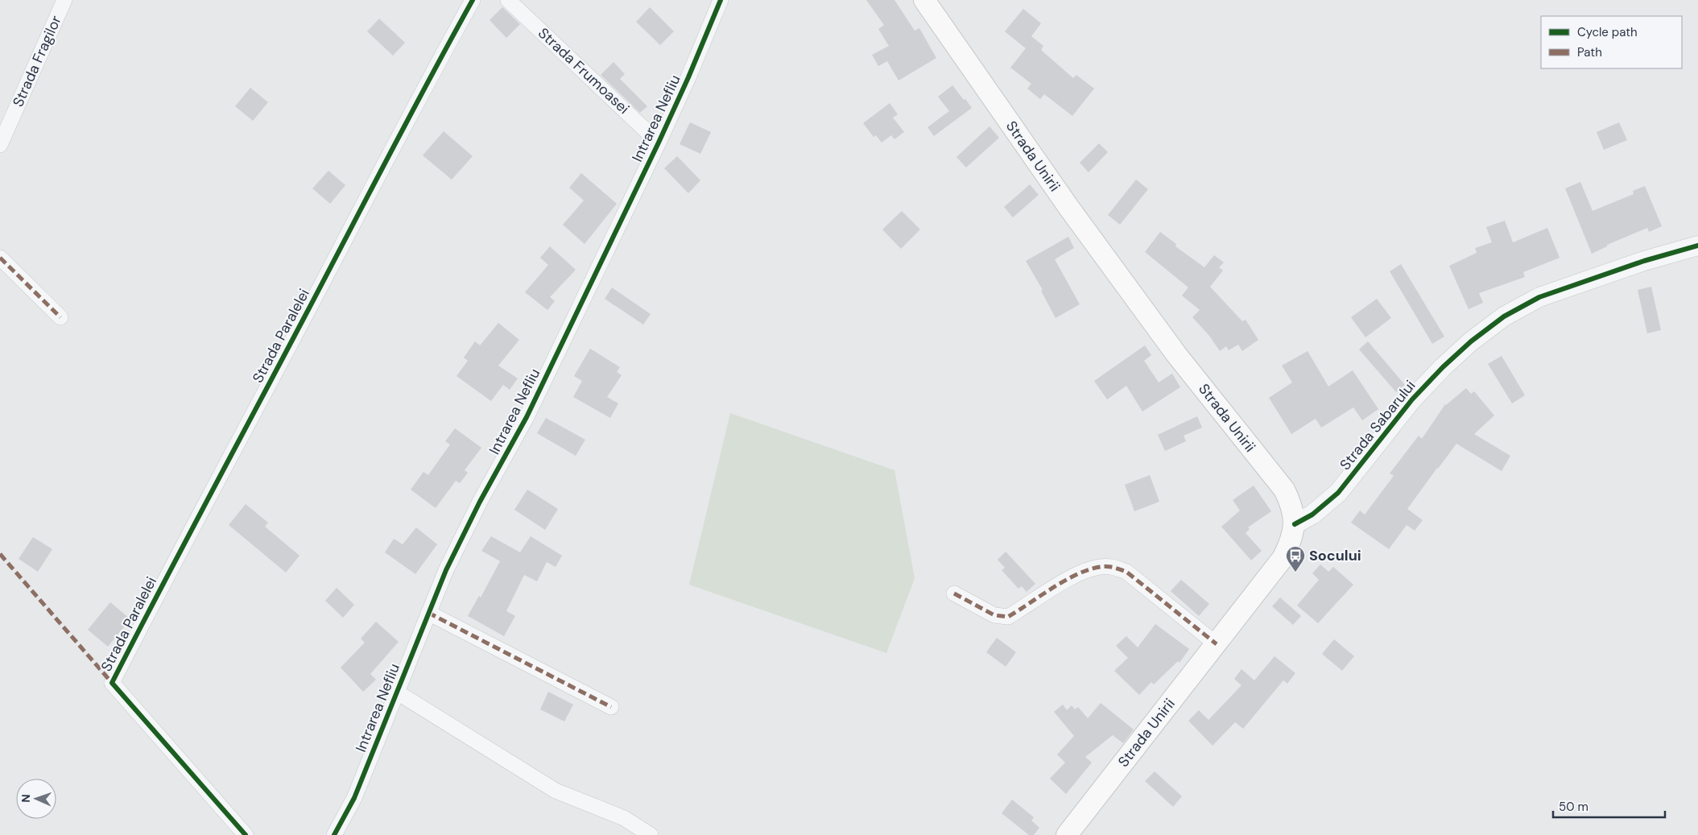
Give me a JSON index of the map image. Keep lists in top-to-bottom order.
{
  "streets": {
    "main road": ["Strada Unirii"],
    "street": [
      "Strada Fragilor",
      "Strada Frumoasei",
      "Intrarea Nefliu",
      "Strada Paralelei",
      "Strada Sabarului"
    ]
  },
  "crossings": [
    ["Strada Frumoasei", "Intrarea Nefliu"],
    ["Strada Unirii", "Strada Sabarului"]
  ],
  "places": {
    "bus stop": ["Socului"]
  },
  "legend": ["Cycle path", "Path"],
  "scale_bar": "50 m",
  "north": "left"
}
